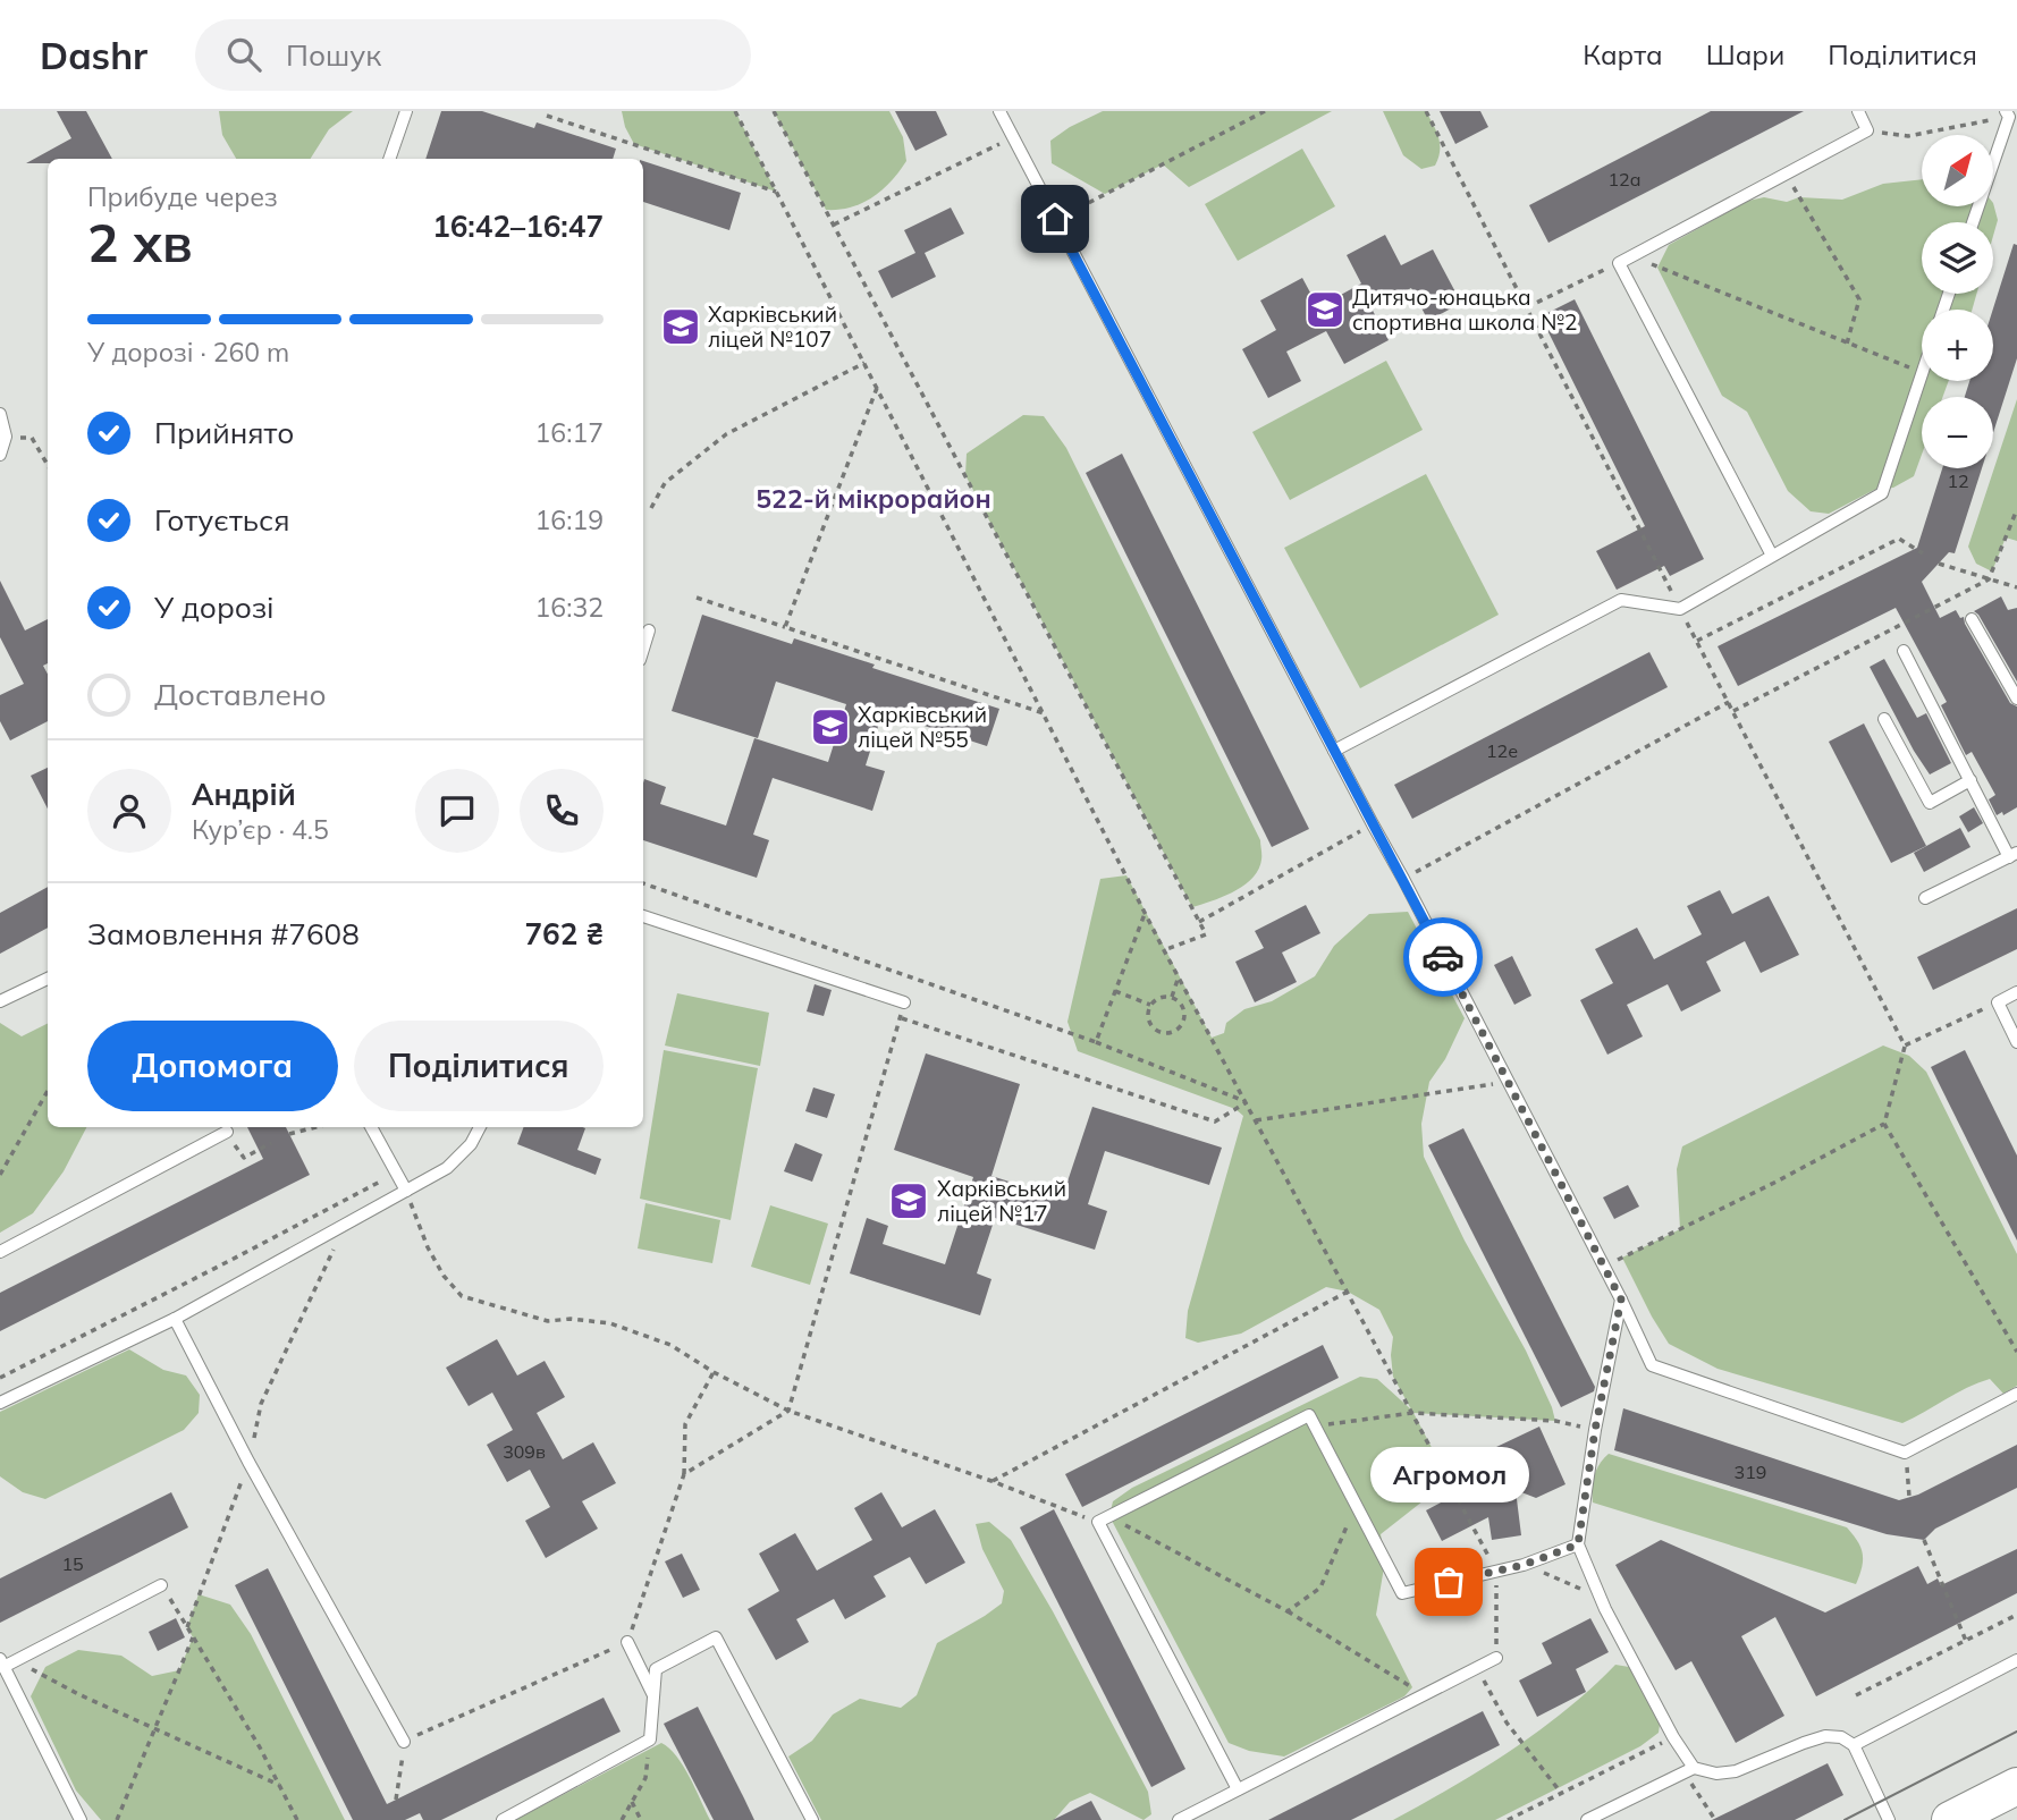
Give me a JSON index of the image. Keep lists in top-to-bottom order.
{
  "districts": ["522-й мікрорайон"],
  "places": {
    "school or university": [
      "Дитячо-юнацька спортивна школа №2",
      "Харківський ліцей №107",
      "Харківський ліцей №55",
      "Харківський ліцей №17"
    ],
    "other": ["Агромол"]
  },
  "house_numbers": [
    "12а",
    "12",
    "12е",
    "309в",
    "319",
    "15"
  ],
  "north": "top right",
  "page": {
    "header": "Dashr",
    "search": "Пошук",
    "nav": ["Карта", "Шари", "Поділитися"],
    "map_buttons": ["+", "−"],
    "heading": ["2 хв", "Прибуде через", "16:42–16:47"],
    "panel": [
      "Андрій",
      "Кур’єр · 4.5",
      "Замовлення #7608",
      "762 ₴"
    ],
    "bar": "У дорозі · 260 m",
    "list": [
      ["Прийнято", "16:17"],
      ["Готується", "16:19"],
      ["У дорозі", "16:32"],
      "Доставлено"
    ],
    "buttons": ["Допомога", "Поділитися"],
    "bubble": "Агромол"
  }
}
